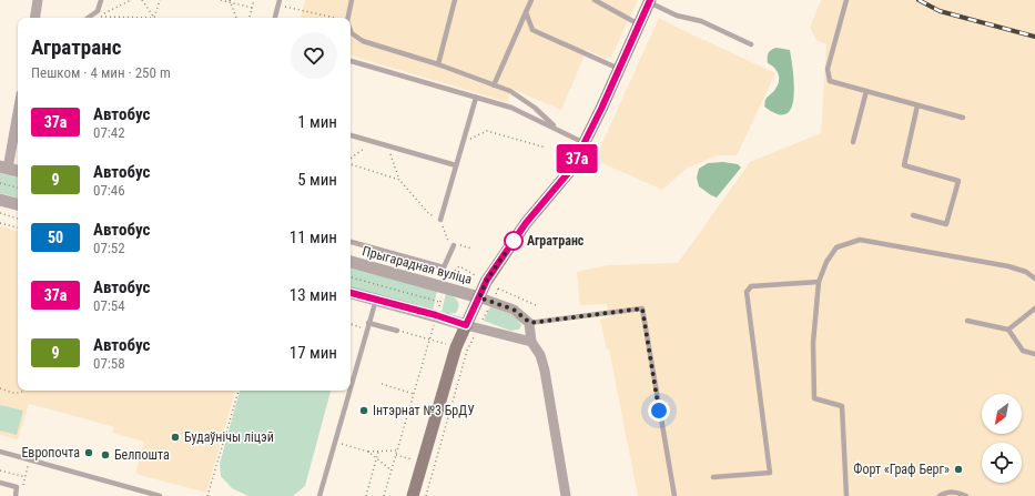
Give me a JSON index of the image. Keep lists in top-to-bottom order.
{
  "streets": {
    "street": ["Прыгарадная вуліца"]
  },
  "places": [
    "Агратранс",
    "Інтэрнат №3 БрДУ",
    "Будаўнічы ліцэй",
    "Европочта",
    "Белпошта",
    "Форт «Граф Берг»"
  ],
  "lines": ["bus line 37а"],
  "north": "bottom left",
  "page": {
    "on_map": "37а",
    "heading": ["Агратранс", "Пешком · 4 мин · 250 m"],
    "list": [
      {
        "mark": "37а",
        "name": "Автобус",
        "note": "07:42",
        "value": "1 мин"
      },
      {
        "mark": "9",
        "name": "Автобус",
        "note": "07:46",
        "value": "5 мин"
      },
      {
        "mark": "50",
        "name": "Автобус",
        "note": "07:52",
        "value": "11 мин"
      },
      {
        "mark": "37а",
        "name": "Автобус",
        "note": "07:54",
        "value": "13 мин"
      },
      {
        "mark": "9",
        "name": "Автобус",
        "note": "07:58",
        "value": "17 мин"
      }
    ]
  }
}
